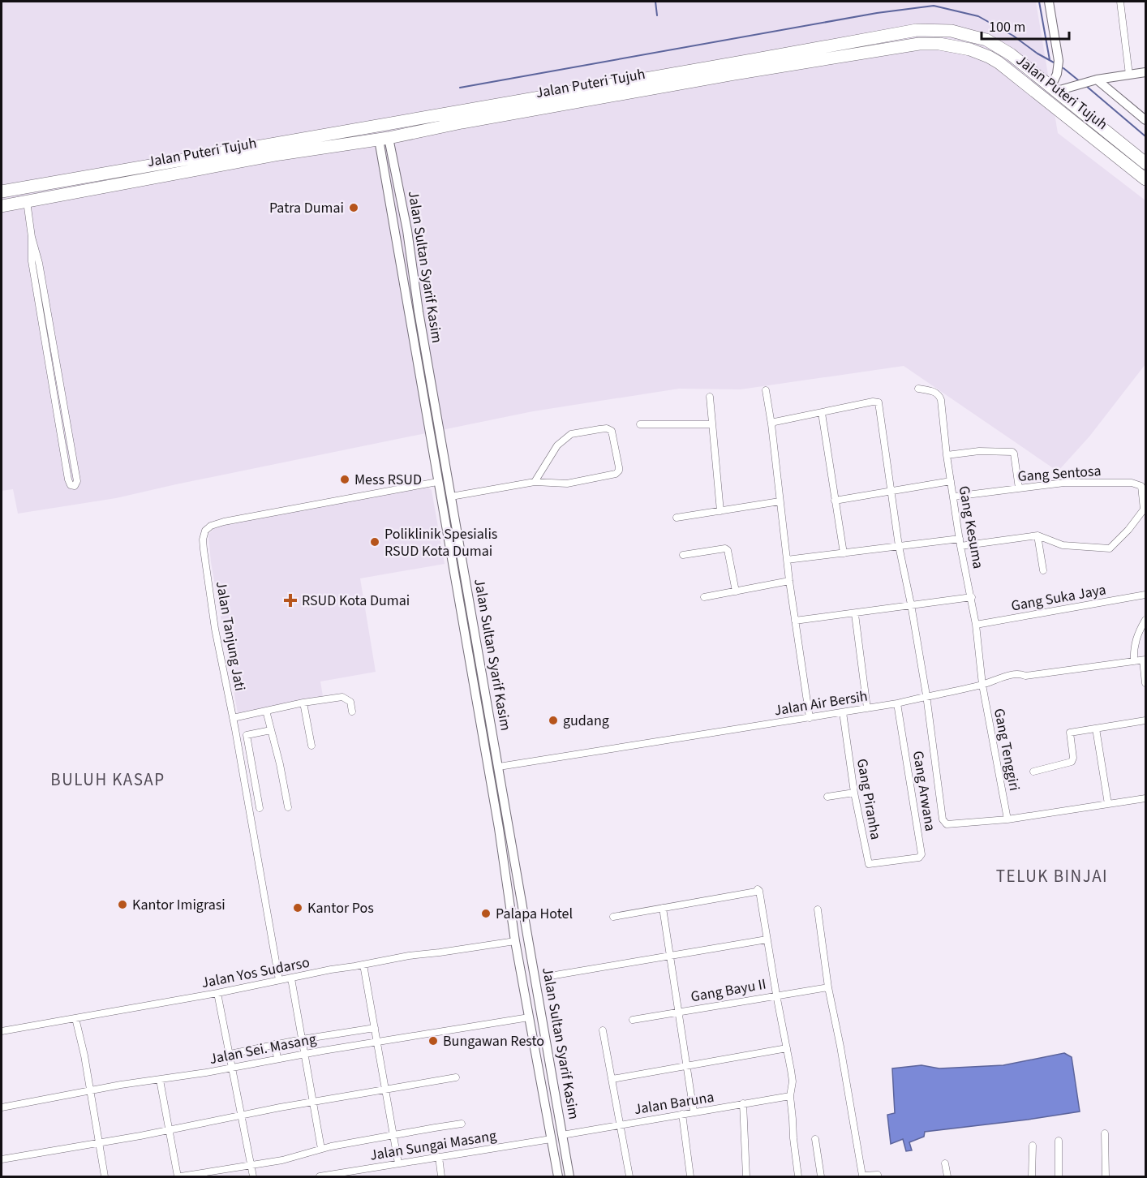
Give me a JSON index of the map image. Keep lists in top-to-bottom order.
{
  "streets": {
    "highway": ["Jalan Puteri Tujuh"],
    "street": [
      "Jalan Sultan Syarif Kasim",
      "Gang Sentosa",
      "Gang Kesuma",
      "Gang Suka Jaya",
      "Jalan Tanjung Jati",
      "Jalan Air Bersih",
      "Gang Tenggiri",
      "Gang Arwana",
      "Gang Piranha",
      "Jalan Yos Sudarso",
      "Gang Bayu II",
      "Jalan Sei. Masang",
      "Jalan Baruna",
      "Jalan Sungai Masang"
    ]
  },
  "crossings": [
    ["Jalan Puteri Tujuh", "Jalan Sultan Syarif Kasim"],
    ["Jalan Sultan Syarif Kasim", "Jalan Tanjung Jati"],
    ["Jalan Sultan Syarif Kasim", "Jalan Air Bersih"],
    ["Jalan Sultan Syarif Kasim", "Jalan Yos Sudarso"],
    ["Jalan Sultan Syarif Kasim", "Jalan Sei. Masang"],
    ["Jalan Sultan Syarif Kasim", "Jalan Baruna"],
    ["Jalan Sultan Syarif Kasim", "Jalan Sungai Masang"],
    ["Gang Sentosa", "Gang Kesuma"],
    ["Gang Kesuma", "Gang Suka Jaya"],
    ["Gang Kesuma", "Jalan Air Bersih"],
    ["Gang Kesuma", "Gang Tenggiri"],
    ["Jalan Tanjung Jati", "Jalan Yos Sudarso"],
    ["Jalan Air Bersih", "Gang Tenggiri"],
    ["Jalan Air Bersih", "Gang Arwana"],
    ["Jalan Air Bersih", "Gang Piranha"],
    ["Gang Arwana", "Gang Piranha"]
  ],
  "districts": ["BULUH KASAP", "TELUK BINJAI"],
  "places": {
    "other": [
      "Patra Dumai",
      "Mess RSUD",
      "Poliklinik Spesialis RSUD Kota Dumai",
      "gudang",
      "Kantor Imigrasi",
      "Kantor Pos",
      "Palapa Hotel",
      "Bungawan Resto"
    ],
    "health": ["RSUD Kota Dumai"]
  },
  "scale_bar": "100 m"
}
